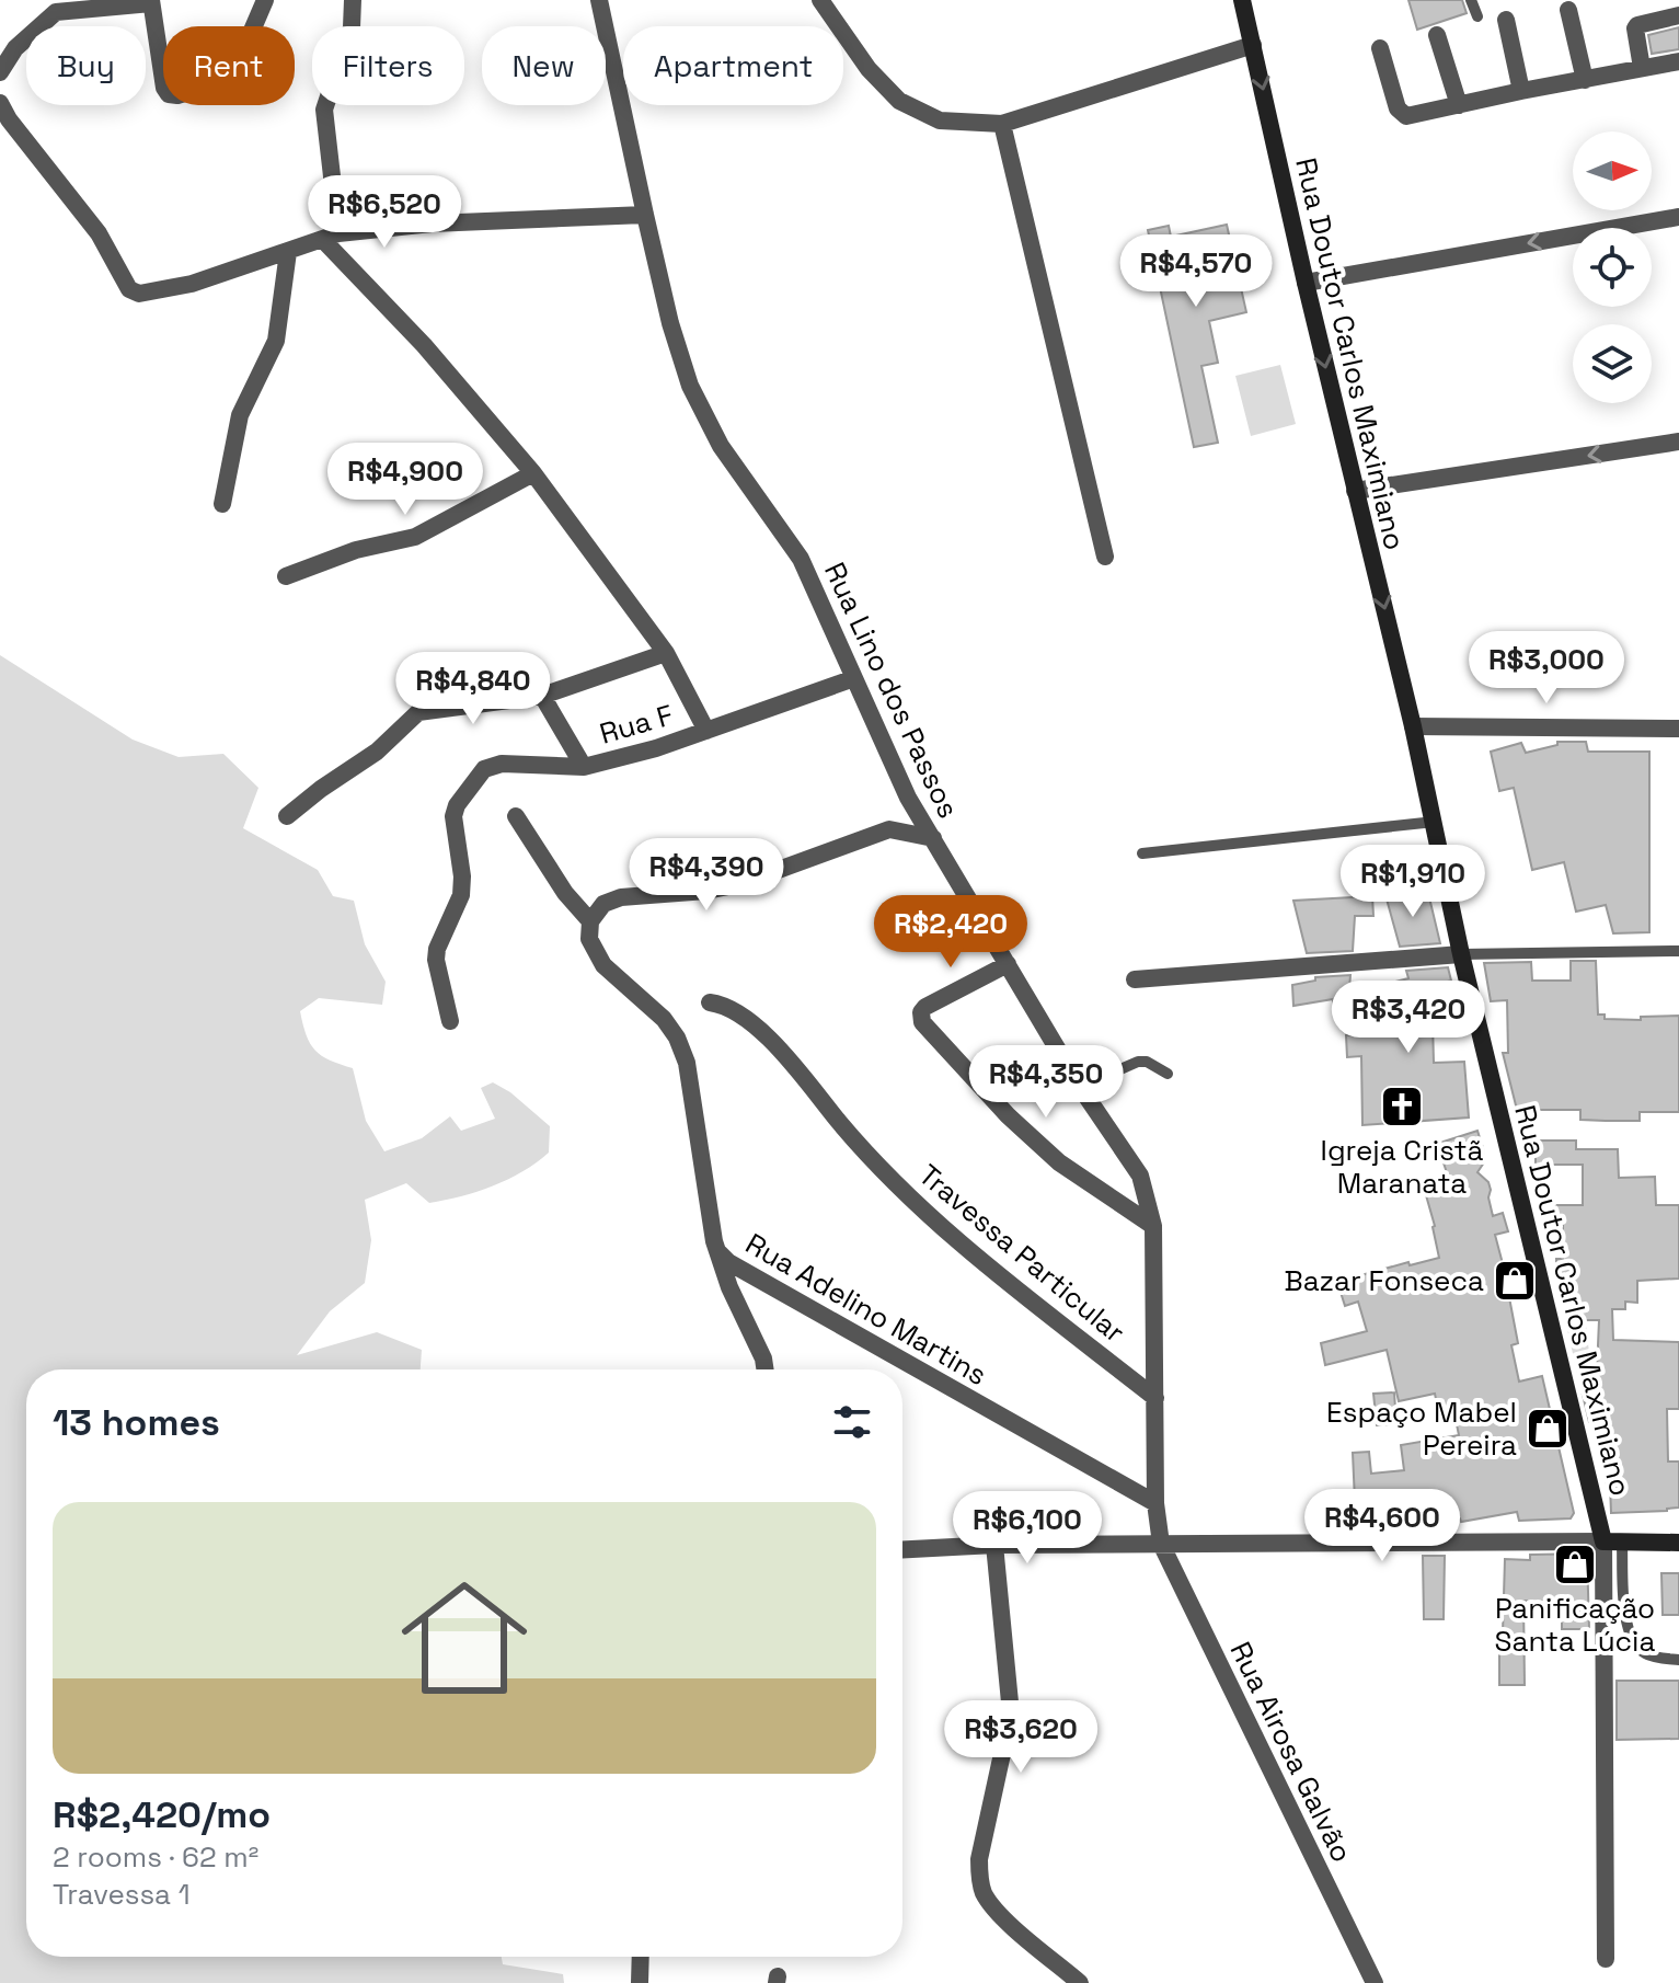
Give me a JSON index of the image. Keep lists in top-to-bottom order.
{
  "streets": {
    "main road": ["Rua Doutor Carlos Maximiano"],
    "street": [
      "Rua Lino dos Passos",
      "Rua F",
      "Travessa Particular",
      "Rua Adelino Martins",
      "Rua Airosa Galvão"
    ]
  },
  "crossings": [
    ["Rua Lino dos Passos", "Rua F"],
    ["Rua Lino dos Passos", "Travessa Particular"],
    ["Rua Lino dos Passos", "Rua Adelino Martins"],
    ["Rua Lino dos Passos", "Rua Airosa Galvão"]
  ],
  "places": {
    "church": ["Igreja Cristã Maranata"],
    "shop": ["Bazar Fonseca", "Espaço Mabel Pereira", "Panificação Santa Lúcia"]
  },
  "north": "right",
  "page": {
    "chip": [
      "Buy",
      "Rent",
      "Filters",
      "New",
      "Apartment"
    ],
    "price": [
      "R$6,520",
      "R$4,570",
      "R$4,900",
      "R$3,000",
      "R$4,840",
      "R$4,390",
      "R$1,910",
      "R$2,420",
      "R$3,420",
      "R$4,350",
      "R$4,600",
      "R$6,100",
      "R$3,620"
    ],
    "heading": "13 homes",
    "list": [
      {
        "name": "R$2,420/mo",
        "note": "2 rooms · 62 m² · Travessa 1"
      }
    ]
  }
}
